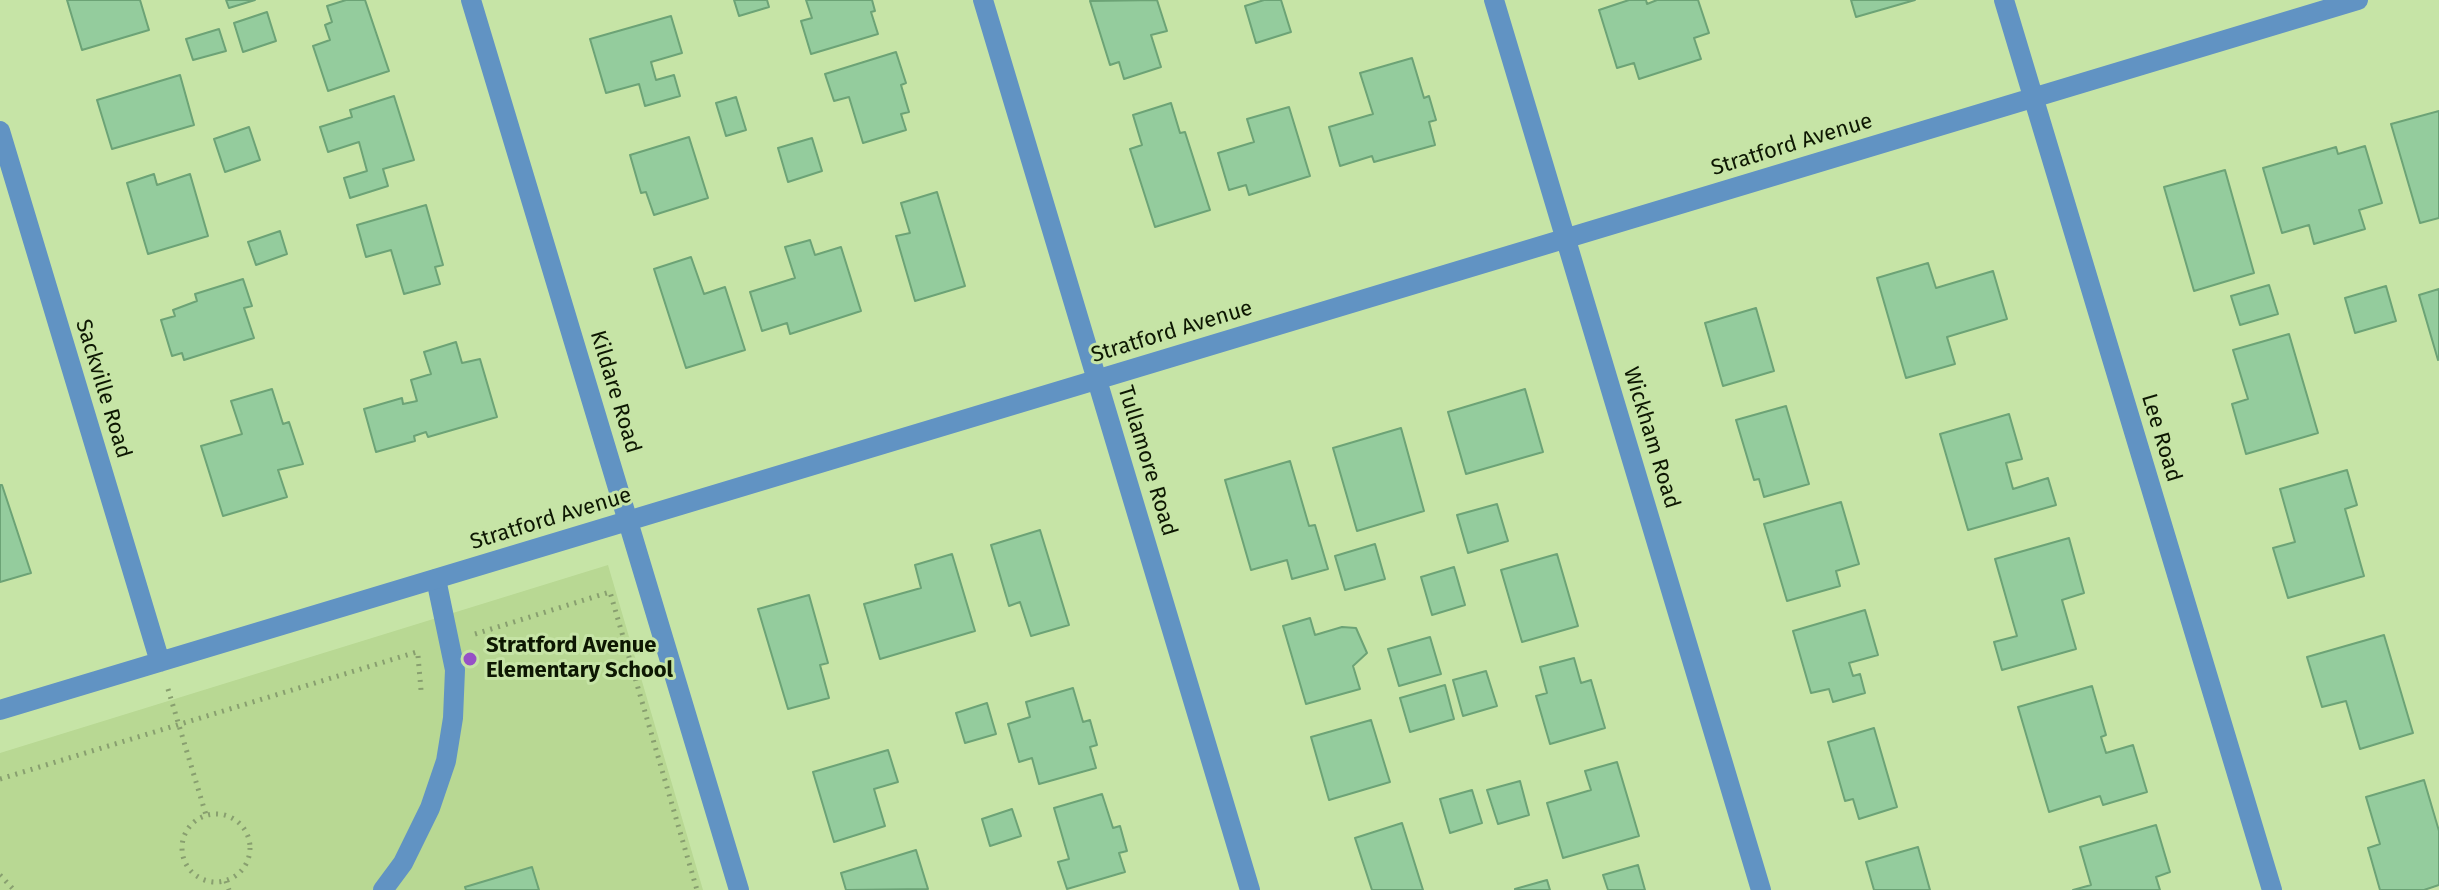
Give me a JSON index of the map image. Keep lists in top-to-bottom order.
{
  "streets": {
    "street": [
      "Stratford Avenue",
      "Sackville Road",
      "Kildare Road",
      "Wickham Road",
      "Lee Road",
      "Tullamore Road"
    ]
  },
  "crossings": [
    ["Stratford Avenue", "Sackville Road"],
    ["Stratford Avenue", "Kildare Road"],
    ["Stratford Avenue", "Wickham Road"],
    ["Stratford Avenue", "Lee Road"],
    ["Stratford Avenue", "Tullamore Road"]
  ],
  "places": ["Stratford Avenue Elementary School"]
}
